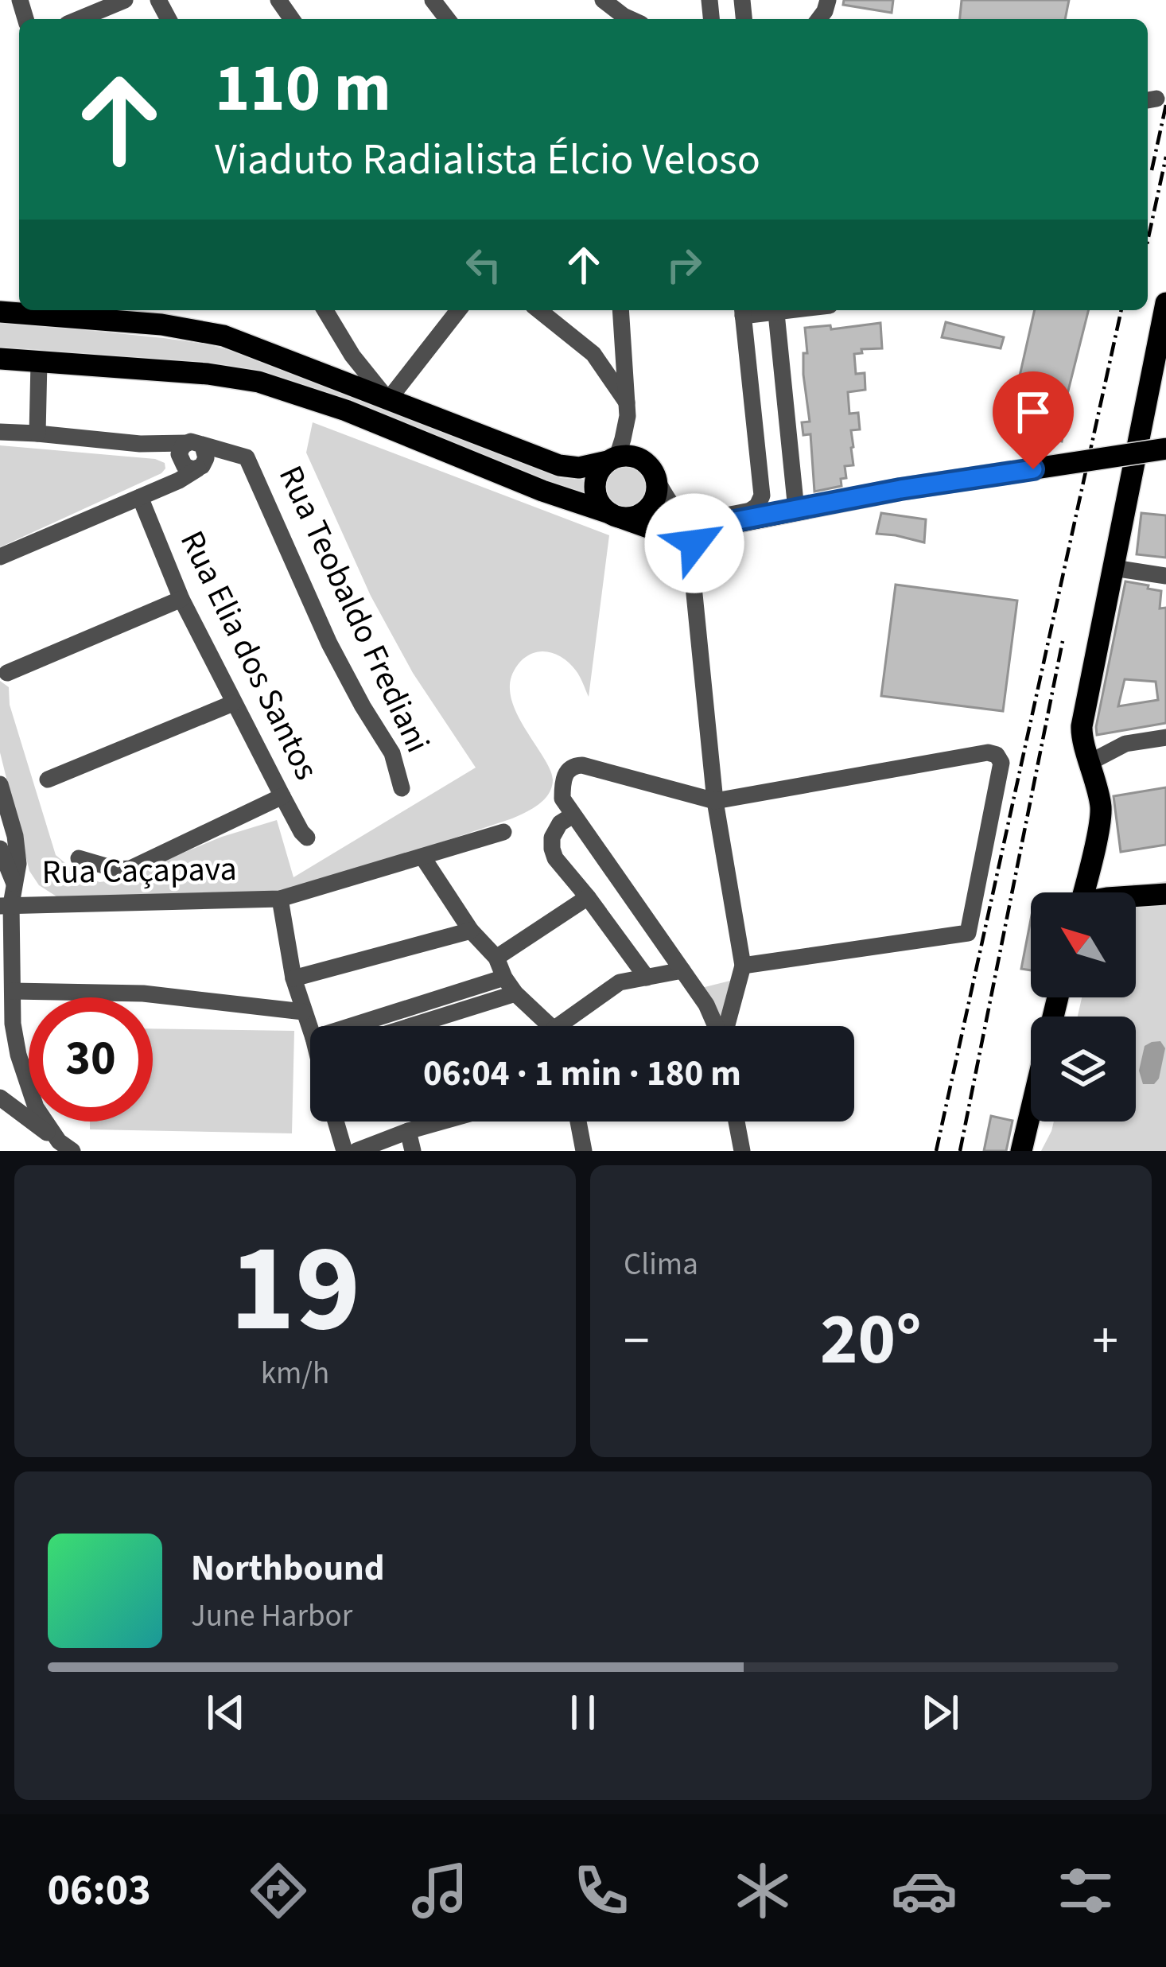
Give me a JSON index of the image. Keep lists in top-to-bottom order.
{
  "streets": {
    "street": ["Rua Teobaldo Frediani", "Rua Elia dos Santos", "Rua Caçapava"]
  },
  "north": "top left",
  "page": {
    "turn": ["110 m", "Viaduto Radialista Élcio Veloso"],
    "limit": "30",
    "trip": "06:04 · 1 min · 180 m",
    "tile": [
      ["19", "km/h"],
      "Clima"
    ],
    "heat": ["−", "20°", "+"],
    "song": ["Northbound", "June Harbor"],
    "tabs": "06:03"
  }
}
